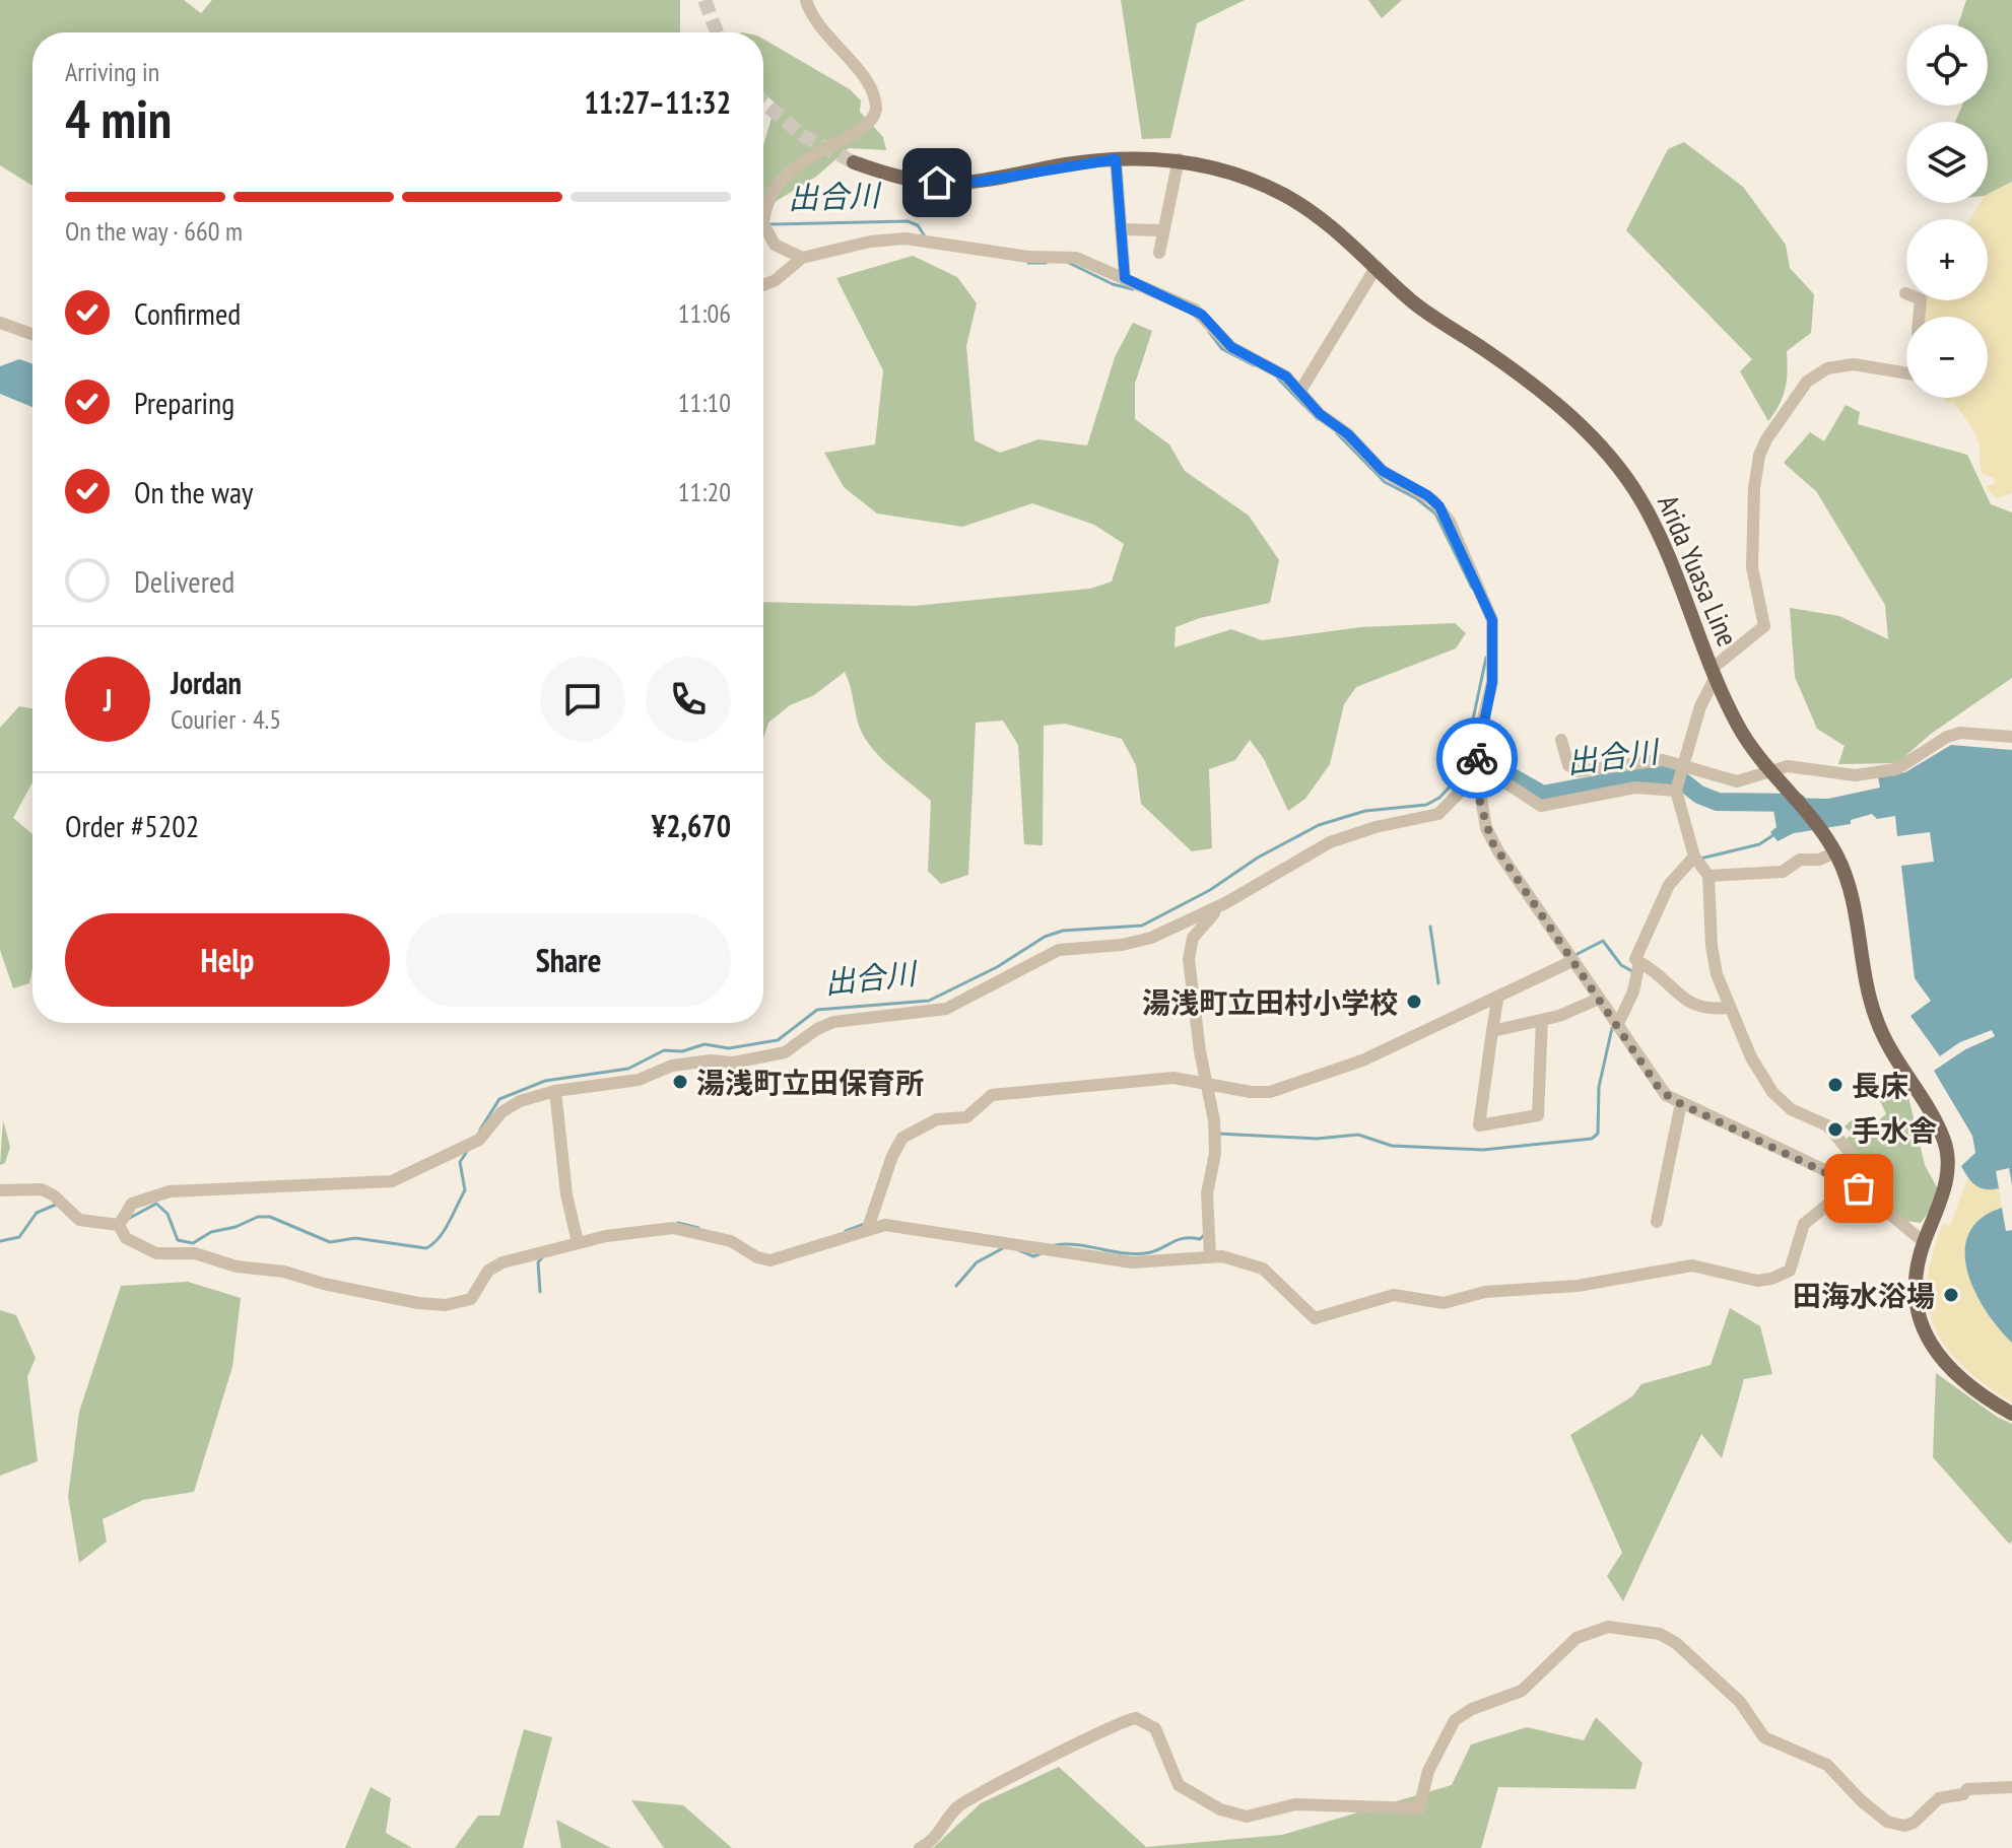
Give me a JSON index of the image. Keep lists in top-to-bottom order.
{
  "streets": {
    "main road": ["Arida Yuasa Line"]
  },
  "water": ["出合川"],
  "places": [
    "湯浅町立田村小学校",
    "湯浅町立田保育所",
    "長床",
    "手水舎",
    "田海水浴場"
  ],
  "page": {
    "map_buttons": ["+", "−"],
    "heading": ["4 min", "Arriving in", "11:27–11:32"],
    "panel": [
      "Jordan",
      "Courier · 4.5",
      "Order #5202",
      "¥2,670"
    ],
    "bar": "On the way · 660 m",
    "list": [
      ["Confirmed", "11:06"],
      ["Preparing", "11:10"],
      ["On the way", "11:20"],
      "Delivered"
    ],
    "round": "J",
    "buttons": ["Help", "Share"]
  }
}
